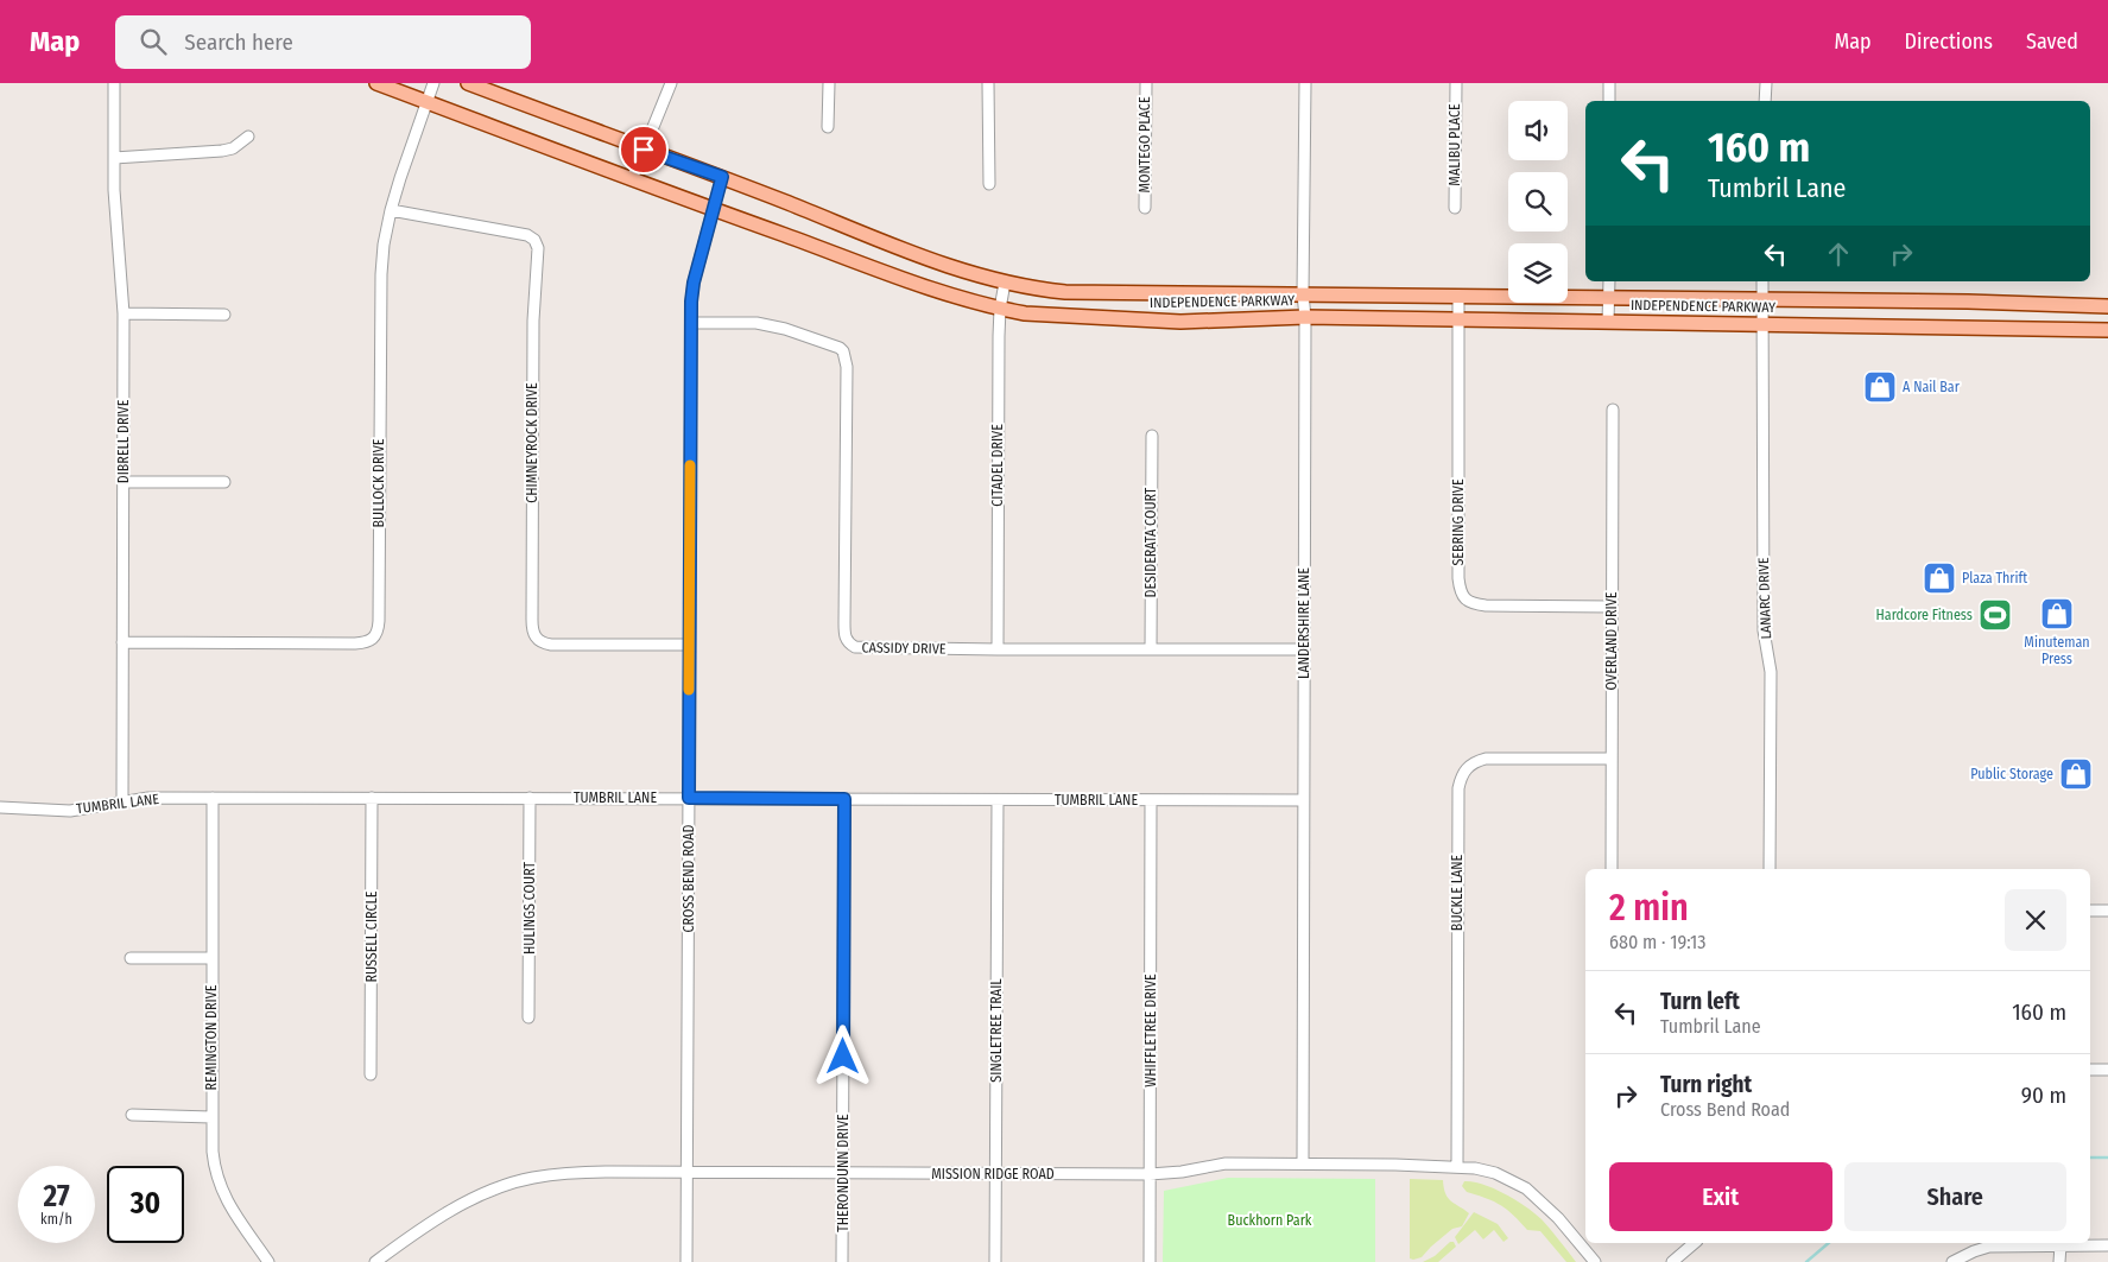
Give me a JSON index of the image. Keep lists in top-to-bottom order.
{
  "streets": {
    "main road": ["INDEPENDENCE PARKWAY"],
    "street": [
      "MONTEGO PLACE",
      "MALIBU PLACE",
      "DIBRELL DRIVE",
      "CHIMNEYROCK DRIVE",
      "CITADEL DRIVE",
      "BULLOCK DRIVE",
      "SEBRING DRIVE",
      "DESIDERATA COURT",
      "LANARC DRIVE",
      "LANDERSHIRE LANE",
      "OVERLAND DRIVE",
      "CASSIDY DRIVE",
      "TUMBRIL LANE",
      "CROSS BEND ROAD",
      "BUCKLE LANE",
      "HULINGS COURT",
      "RUSSELL CIRCLE",
      "SINGLETREE TRAIL",
      "WHIFFLETREE DRIVE",
      "REMINGTON DRIVE",
      "THERONDUNN DRIVE",
      "MISSION RIDGE ROAD"
    ]
  },
  "crossings": [
    ["INDEPENDENCE PARKWAY", "CITADEL DRIVE"],
    ["INDEPENDENCE PARKWAY", "BULLOCK DRIVE"],
    ["INDEPENDENCE PARKWAY", "SEBRING DRIVE"],
    ["INDEPENDENCE PARKWAY", "LANARC DRIVE"],
    ["INDEPENDENCE PARKWAY", "LANDERSHIRE LANE"],
    ["INDEPENDENCE PARKWAY", "CROSS BEND ROAD"],
    ["DIBRELL DRIVE", "BULLOCK DRIVE"],
    ["DIBRELL DRIVE", "TUMBRIL LANE"],
    ["CHIMNEYROCK DRIVE", "BULLOCK DRIVE"],
    ["CHIMNEYROCK DRIVE", "CROSS BEND ROAD"],
    ["CITADEL DRIVE", "CASSIDY DRIVE"],
    ["SEBRING DRIVE", "OVERLAND DRIVE"],
    ["DESIDERATA COURT", "CASSIDY DRIVE"],
    ["LANDERSHIRE LANE", "CASSIDY DRIVE"],
    ["LANDERSHIRE LANE", "TUMBRIL LANE"],
    ["LANDERSHIRE LANE", "MISSION RIDGE ROAD"],
    ["OVERLAND DRIVE", "BUCKLE LANE"],
    ["CASSIDY DRIVE", "CROSS BEND ROAD"],
    ["TUMBRIL LANE", "CROSS BEND ROAD"],
    ["TUMBRIL LANE", "HULINGS COURT"],
    ["TUMBRIL LANE", "RUSSELL CIRCLE"],
    ["TUMBRIL LANE", "SINGLETREE TRAIL"],
    ["TUMBRIL LANE", "WHIFFLETREE DRIVE"],
    ["TUMBRIL LANE", "REMINGTON DRIVE"],
    ["TUMBRIL LANE", "THERONDUNN DRIVE"],
    ["CROSS BEND ROAD", "MISSION RIDGE ROAD"],
    ["BUCKLE LANE", "MISSION RIDGE ROAD"],
    ["SINGLETREE TRAIL", "MISSION RIDGE ROAD"],
    ["WHIFFLETREE DRIVE", "MISSION RIDGE ROAD"],
    ["THERONDUNN DRIVE", "MISSION RIDGE ROAD"]
  ],
  "parks": ["Buckhorn Park"],
  "places": {
    "shop": [
      "A Nail Bar",
      "Plaza Thrift",
      "Minuteman Press",
      "Public Storage"
    ],
    "sports": ["Hardcore Fitness"]
  },
  "page": {
    "header": "Map",
    "search": "Search here",
    "nav": ["Map", "Directions", "Saved"],
    "turn": ["160 m", "Tumbril Lane"],
    "heading": ["2 min", "680 m · 19:13"],
    "list": [
      {
        "name": "Turn left",
        "note": "Tumbril Lane",
        "value": "160 m"
      },
      {
        "name": "Turn right",
        "note": "Cross Bend Road",
        "value": "90 m"
      }
    ],
    "buttons": ["Exit", "Share"],
    "speed": "27 km/h",
    "limit": "30"
  }
}
